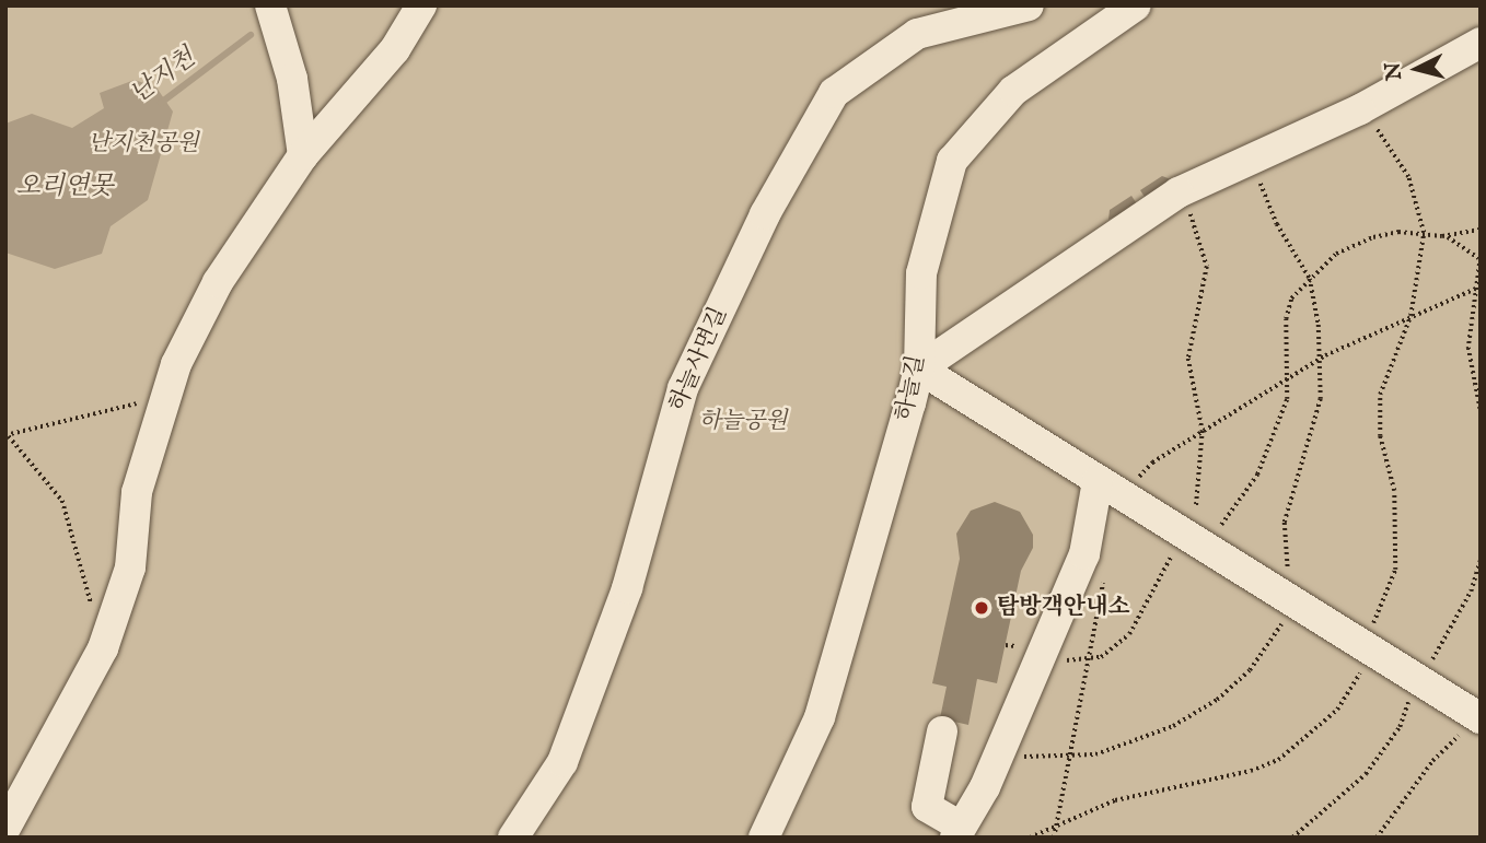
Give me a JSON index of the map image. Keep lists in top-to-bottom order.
{
  "streets": {
    "street": ["하늘사면길", "하늘길"]
  },
  "water": ["난지천", "오리연못"],
  "parks": ["난지천공원", "하늘공원"],
  "places": ["탐방객안내소"],
  "north": "left"
}
